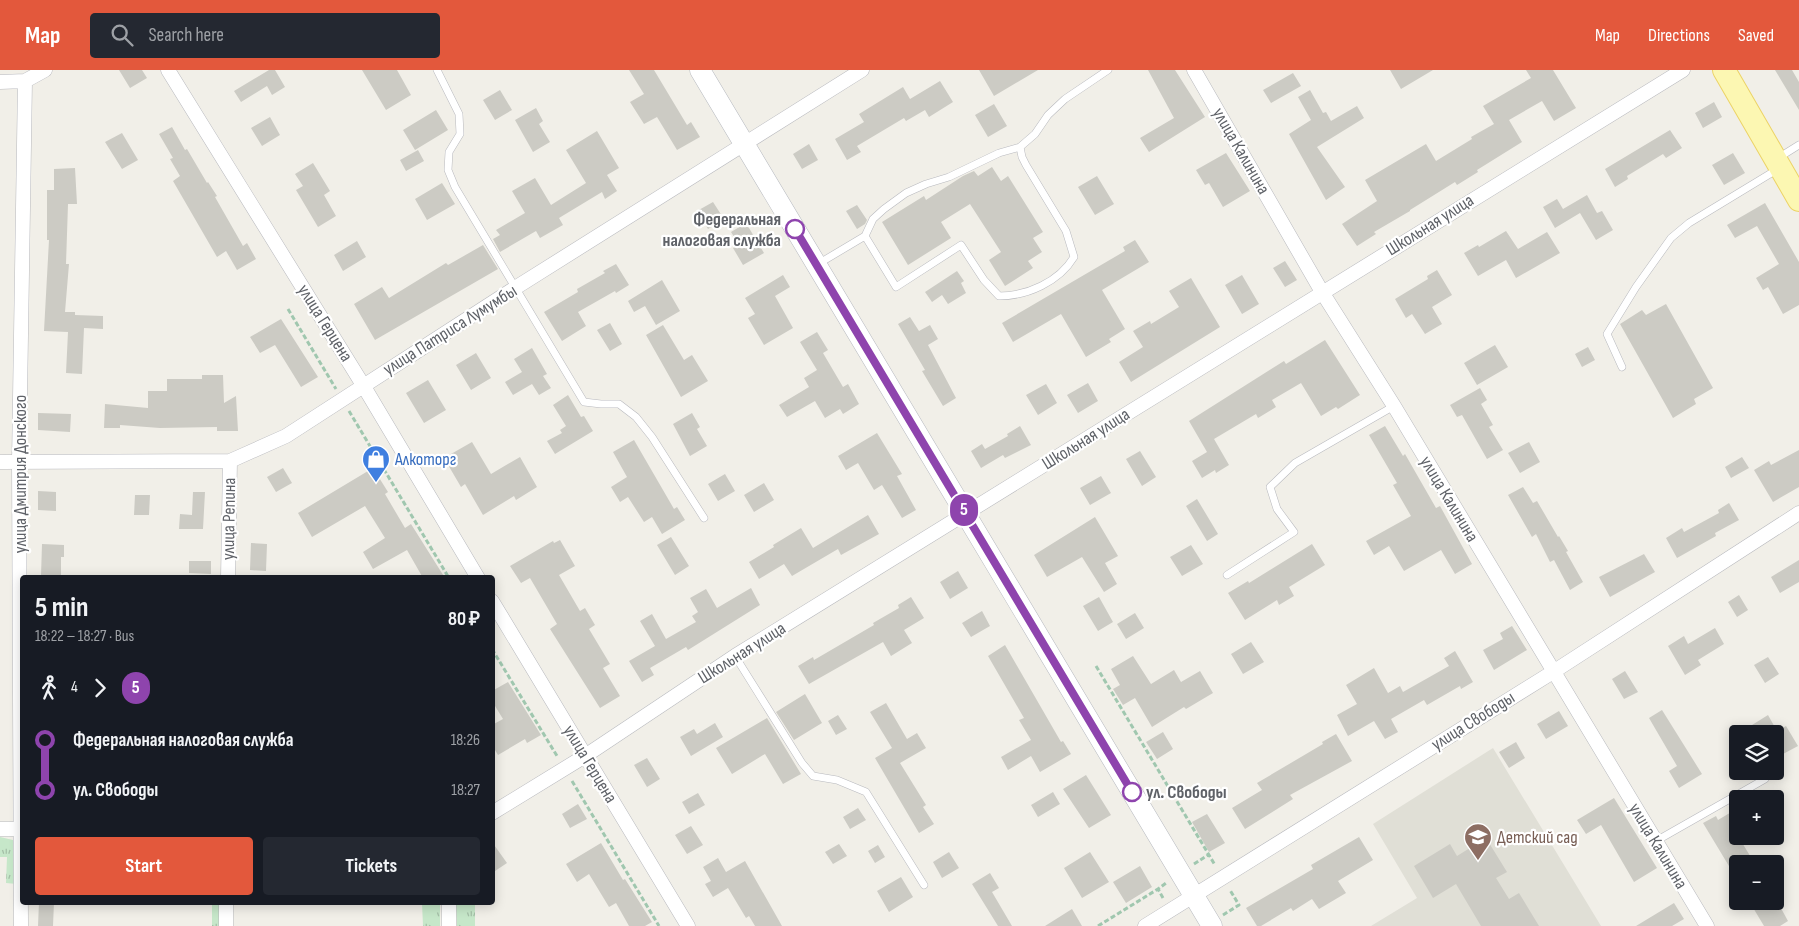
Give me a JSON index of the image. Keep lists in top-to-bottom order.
{
  "streets": {
    "street": [
      "улица Калинина",
      "Школьная улица",
      "улица Герцена",
      "улица Патриса Лумумбы",
      "улица Дмитрия Донского",
      "улица Репина",
      "улица Свободы"
    ]
  },
  "crossings": [
    ["улица Калинина", "Школьная улица"],
    ["улица Калинина", "улица Свободы"],
    ["Школьная улица", "улица Герцена"],
    ["улица Герцена", "улица Патриса Лумумбы"],
    ["улица Патриса Лумумбы", "улица Дмитрия Донского"],
    ["улица Патриса Лумумбы", "улица Репина"]
  ],
  "places": {
    "other": ["Федеральная налоговая служба", "ул. Свободы"],
    "shop": ["Алкоторг"],
    "school or university": ["Детский сад"]
  },
  "lines": ["bus line 5"],
  "page": {
    "header": "Map",
    "search": "Search here",
    "nav": ["Map", "Directions", "Saved"],
    "on_map": "5",
    "heading": ["5 min", "18:22 – 18:27 · Bus", "80 ₽"],
    "legs": ["4", "5"],
    "list": [
      {
        "name": "Федеральная налоговая служба",
        "value": "18:26"
      },
      {
        "name": "ул. Свободы",
        "value": "18:27"
      }
    ],
    "map_buttons": ["+", "−"],
    "buttons": ["Start", "Tickets"]
  }
}
